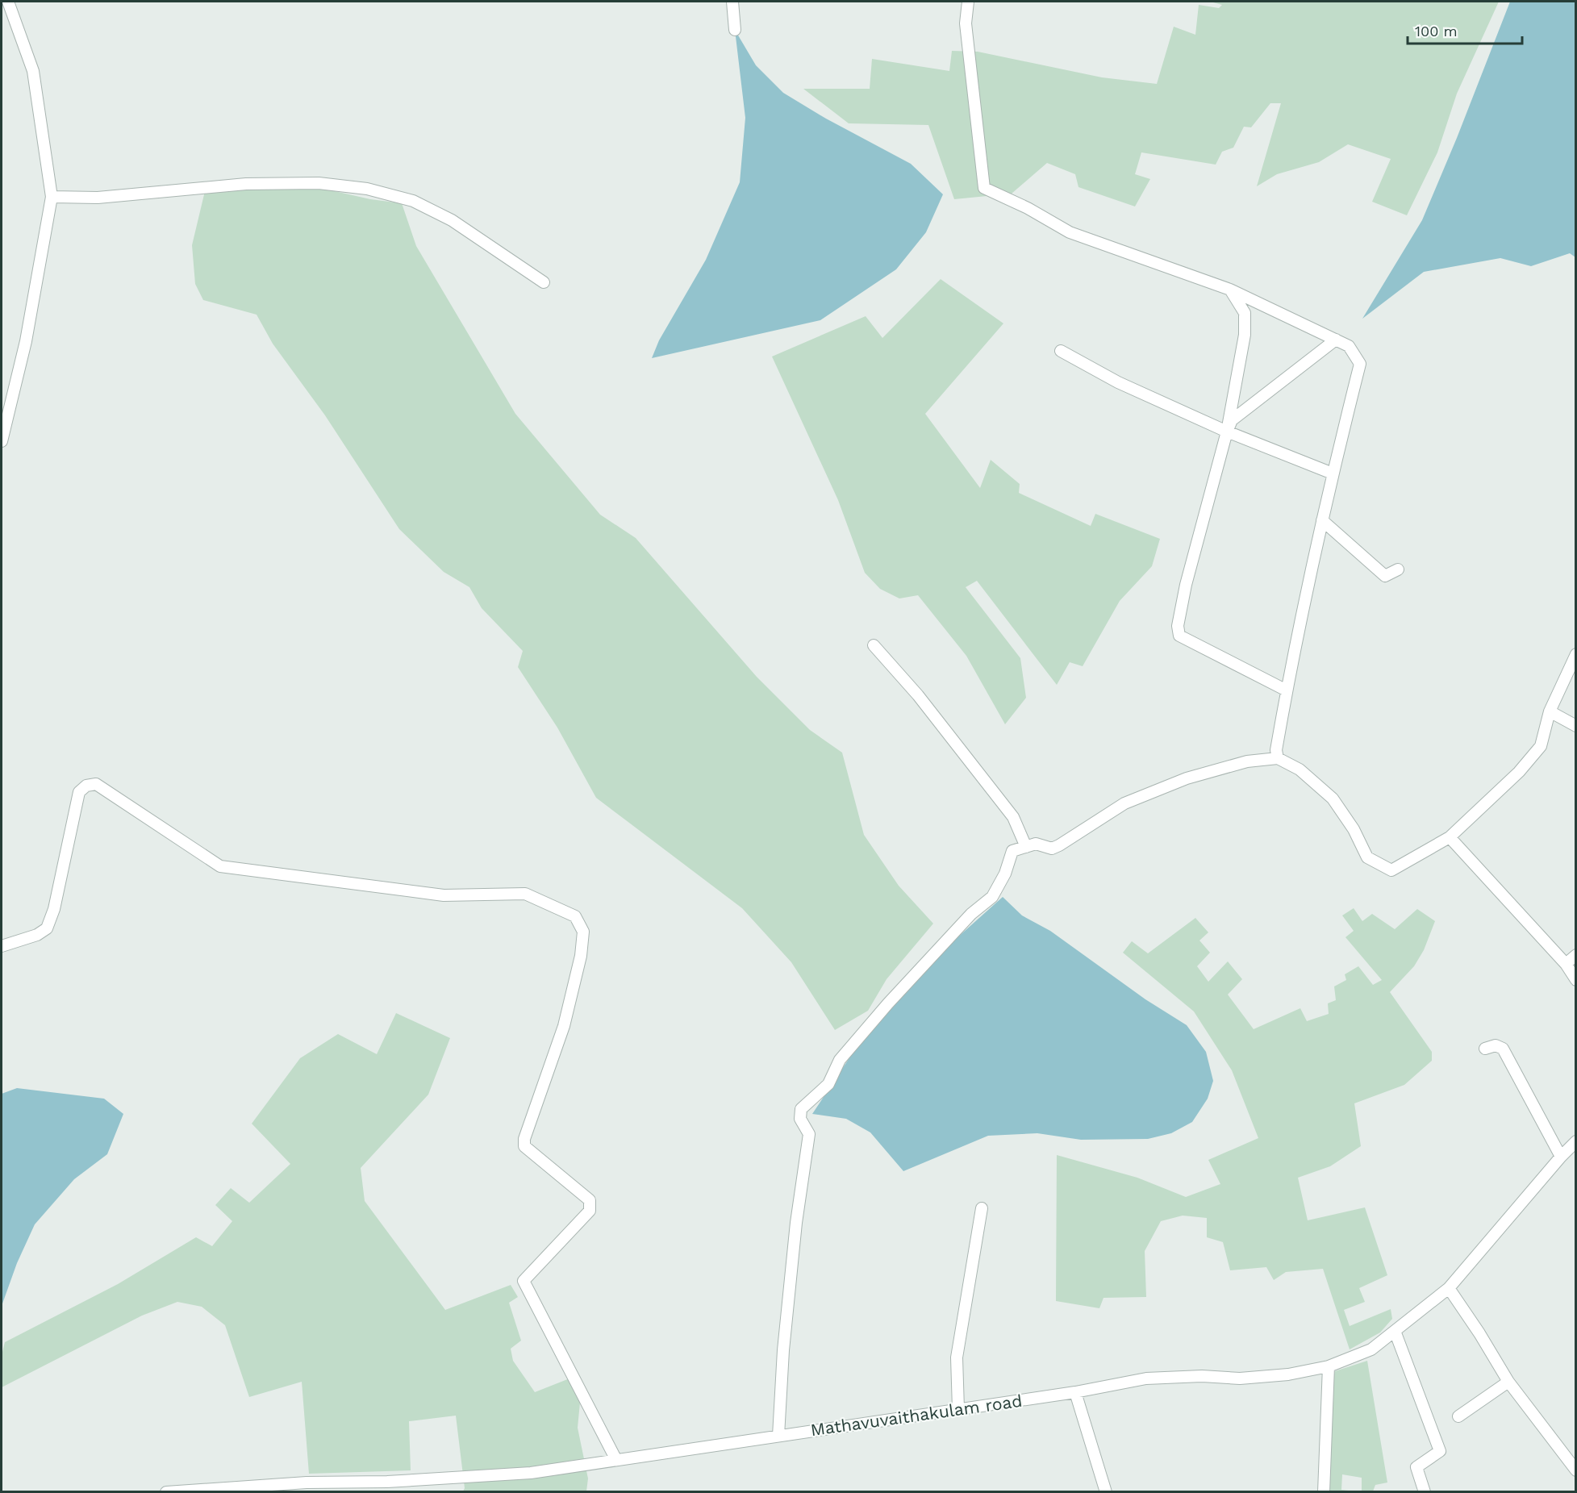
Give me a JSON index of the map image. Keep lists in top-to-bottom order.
{
  "streets": {
    "street": ["Mathavuvaithakulam road"]
  },
  "scale_bar": "100 m"
}
